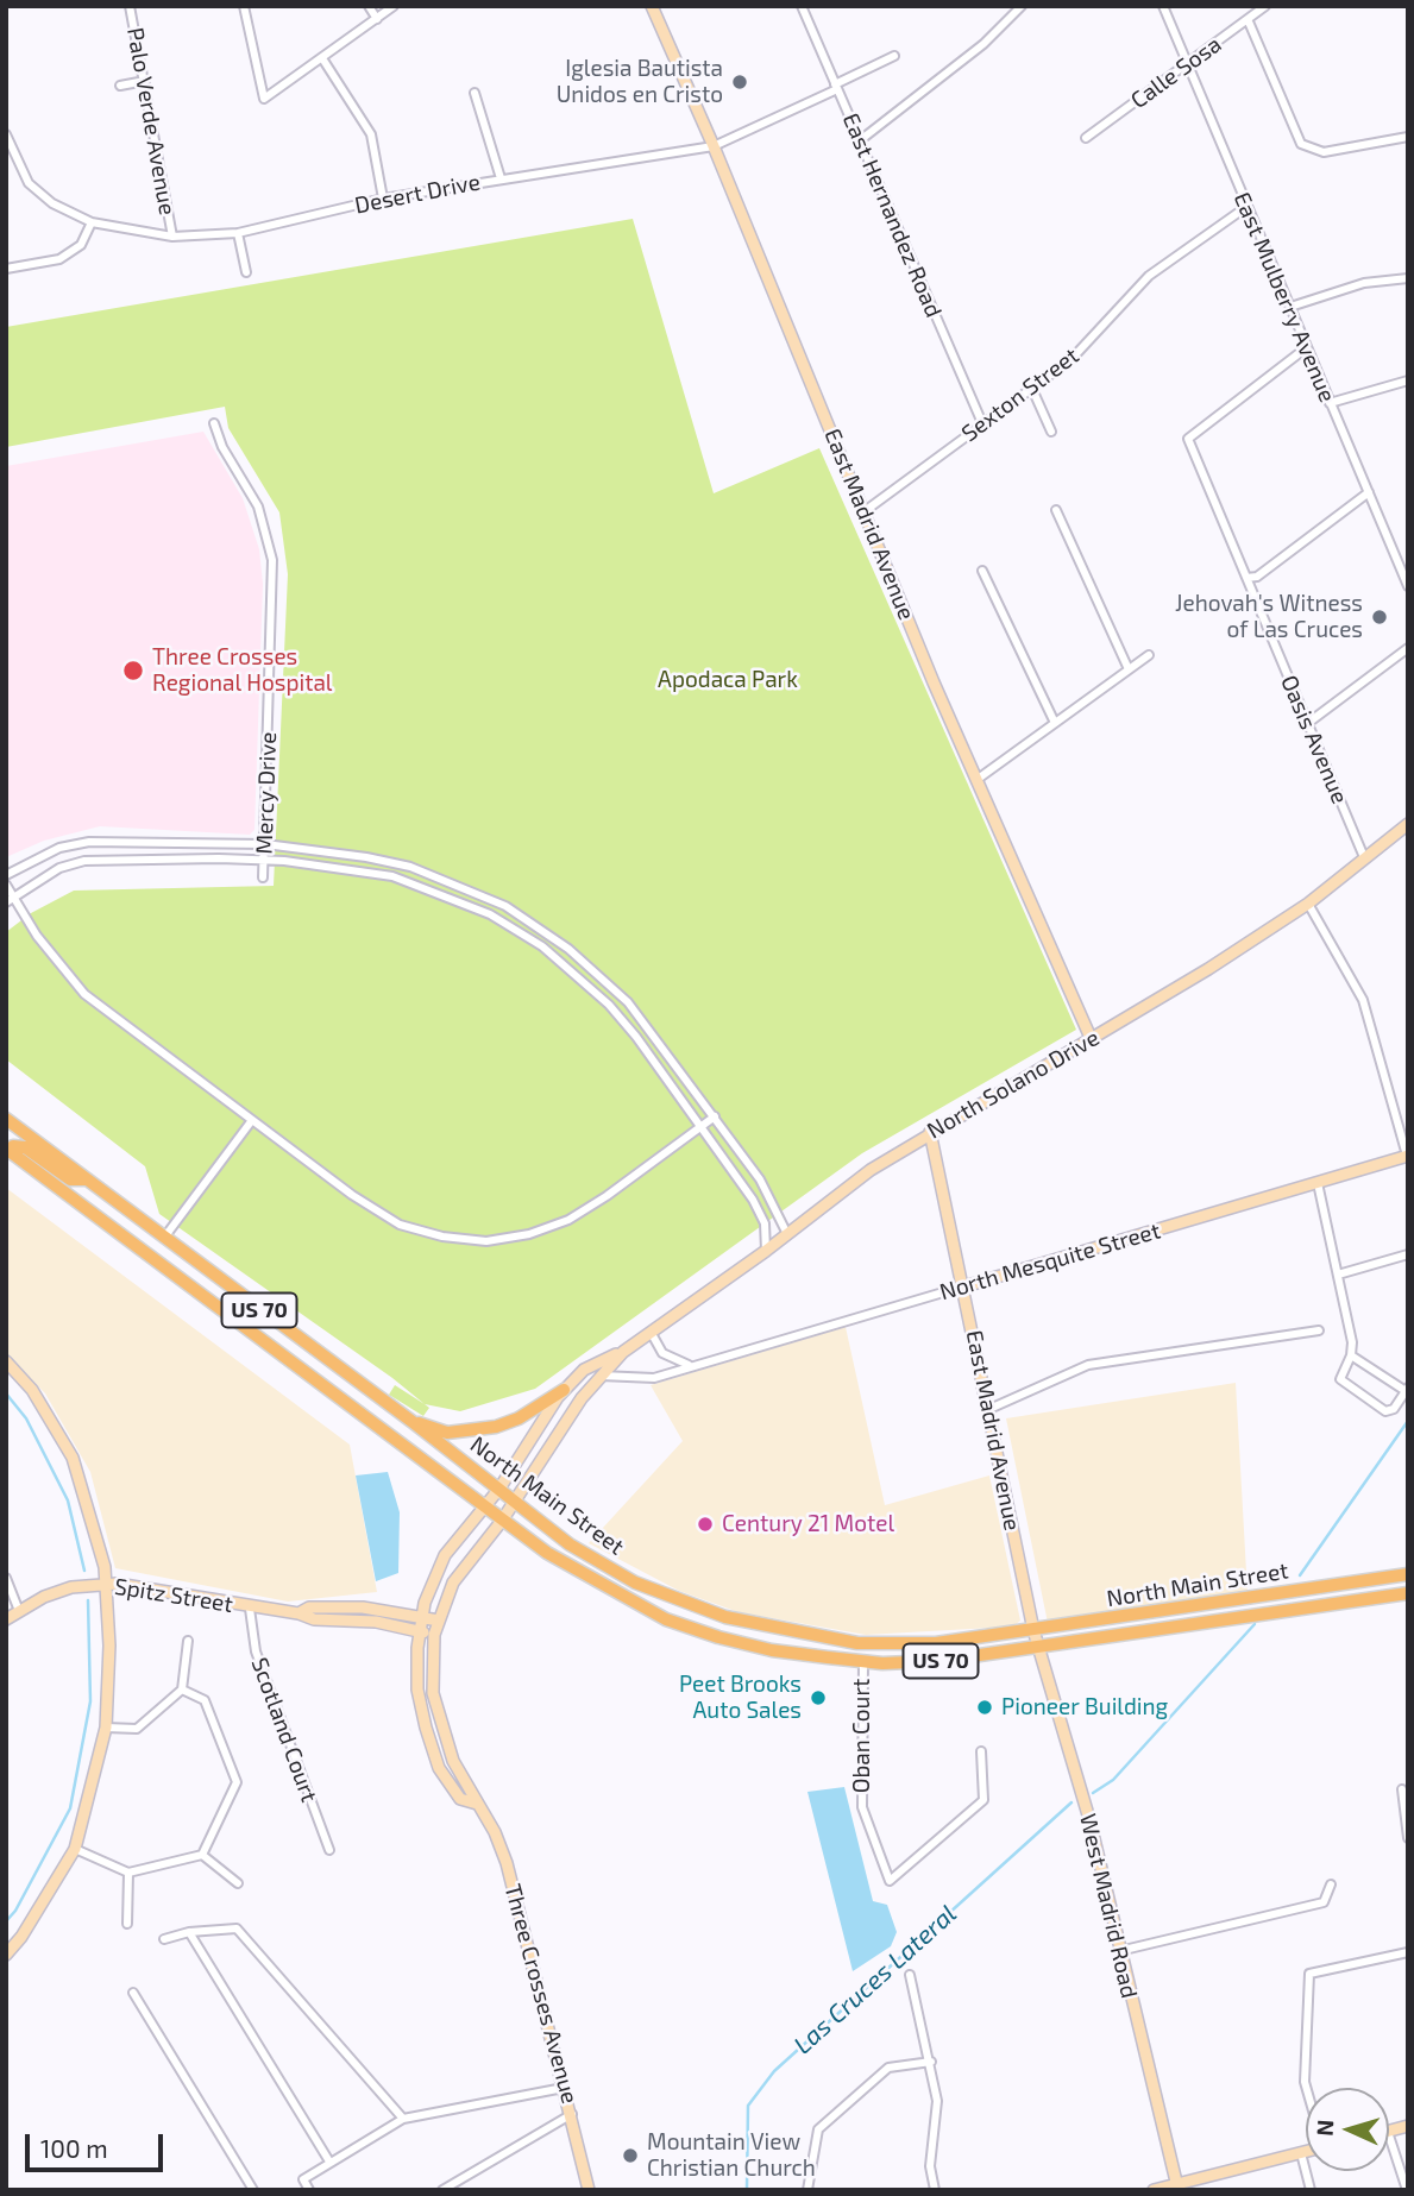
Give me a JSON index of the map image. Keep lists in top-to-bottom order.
{
  "streets": {
    "main road": ["US 70", "North Main Street"],
    "street": [
      "Calle Sosa",
      "Palo Verde Avenue",
      "Desert Drive",
      "East Hernandez Road",
      "East Mulberry Avenue",
      "Sexton Street",
      "East Madrid Avenue",
      "Oasis Avenue",
      "Mercy Drive",
      "North Solano Drive",
      "North Mesquite Street",
      "Spitz Street",
      "Scotland Court",
      "Oban Court",
      "West Madrid Road",
      "Three Crosses Avenue"
    ]
  },
  "crossings": [
    ["Calle Sosa", "East Mulberry Avenue"],
    ["Palo Verde Avenue", "Desert Drive"],
    ["Desert Drive", "East Hernandez Road"],
    ["Desert Drive", "East Madrid Avenue"],
    ["East Hernandez Road", "Sexton Street"],
    ["East Mulberry Avenue", "Sexton Street"],
    ["East Mulberry Avenue", "Oasis Avenue"],
    ["Sexton Street", "East Madrid Avenue"],
    ["East Madrid Avenue", "North Solano Drive"],
    ["East Madrid Avenue", "North Mesquite Street"],
    ["East Madrid Avenue", "North Main Street"],
    ["East Madrid Avenue", "West Madrid Road"],
    ["Oasis Avenue", "North Solano Drive"],
    ["North Solano Drive", "North Mesquite Street"],
    ["North Solano Drive", "North Main Street"],
    ["North Solano Drive", "Three Crosses Avenue"],
    ["North Main Street", "Oban Court"],
    ["North Main Street", "West Madrid Road"],
    ["North Main Street", "Three Crosses Avenue"],
    ["Spitz Street", "Scotland Court"],
    ["Spitz Street", "Three Crosses Avenue"]
  ],
  "water": ["Las Cruces Lateral"],
  "parks": ["Apodaca Park"],
  "places": [
    "Iglesia Bautista Unidos en Cristo",
    "Jehovah's Witness of Las Cruces",
    "Three Crosses Regional Hospital",
    "Century 21 Motel",
    "Peet Brooks Auto Sales",
    "Pioneer Building",
    "Mountain View Christian Church"
  ],
  "scale_bar": "100 m",
  "north": "left"
}
